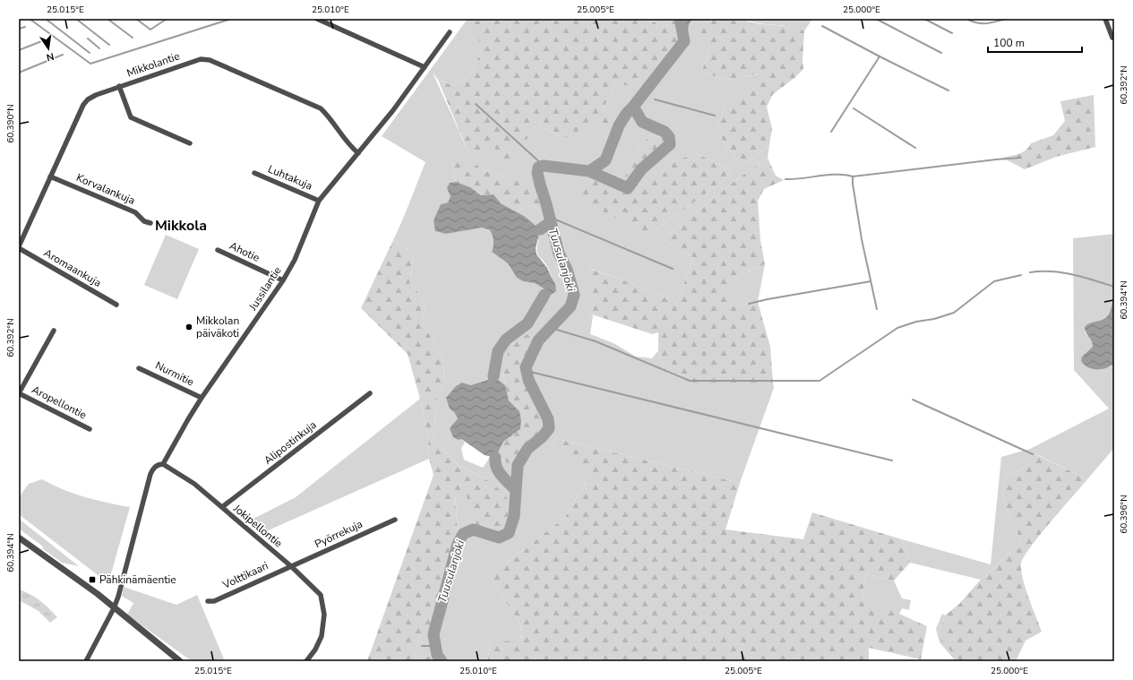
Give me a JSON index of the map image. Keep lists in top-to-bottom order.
{
  "streets": {
    "street": [
      "Mikkolantie",
      "Luhtakuja",
      "Korvalankuja",
      "Ahotie",
      "Aromaankuja",
      "Jussilantie",
      "Nurmitie",
      "Aropellontie",
      "Alipostinkuja",
      "Jokipellontie",
      "Pyörrekuja",
      "Volttikaari"
    ]
  },
  "crossings": [
    ["Mikkolantie", "Korvalankuja"],
    ["Mikkolantie", "Aromaankuja"],
    ["Mikkolantie", "Jussilantie"],
    ["Luhtakuja", "Jussilantie"],
    ["Ahotie", "Jussilantie"],
    ["Jussilantie", "Nurmitie"],
    ["Jussilantie", "Jokipellontie"],
    ["Alipostinkuja", "Jokipellontie"],
    ["Jokipellontie", "Pyörrekuja"],
    ["Jokipellontie", "Volttikaari"],
    ["Pyörrekuja", "Volttikaari"]
  ],
  "districts": ["Mikkola"],
  "water": ["Tuusulanjoki"],
  "places": {
    "other": ["Mikkolan päiväkoti"],
    "transit": ["Pähkinämäentie"]
  },
  "scale_bar": "100 m",
  "north": "bottom",
  "coordinates": [
    "25.015°E",
    "25.010°E",
    "25.005°E",
    "25.000°E",
    "60.392°N",
    "60.390°N",
    "60.394°N",
    "60.396°N"
  ]
}
